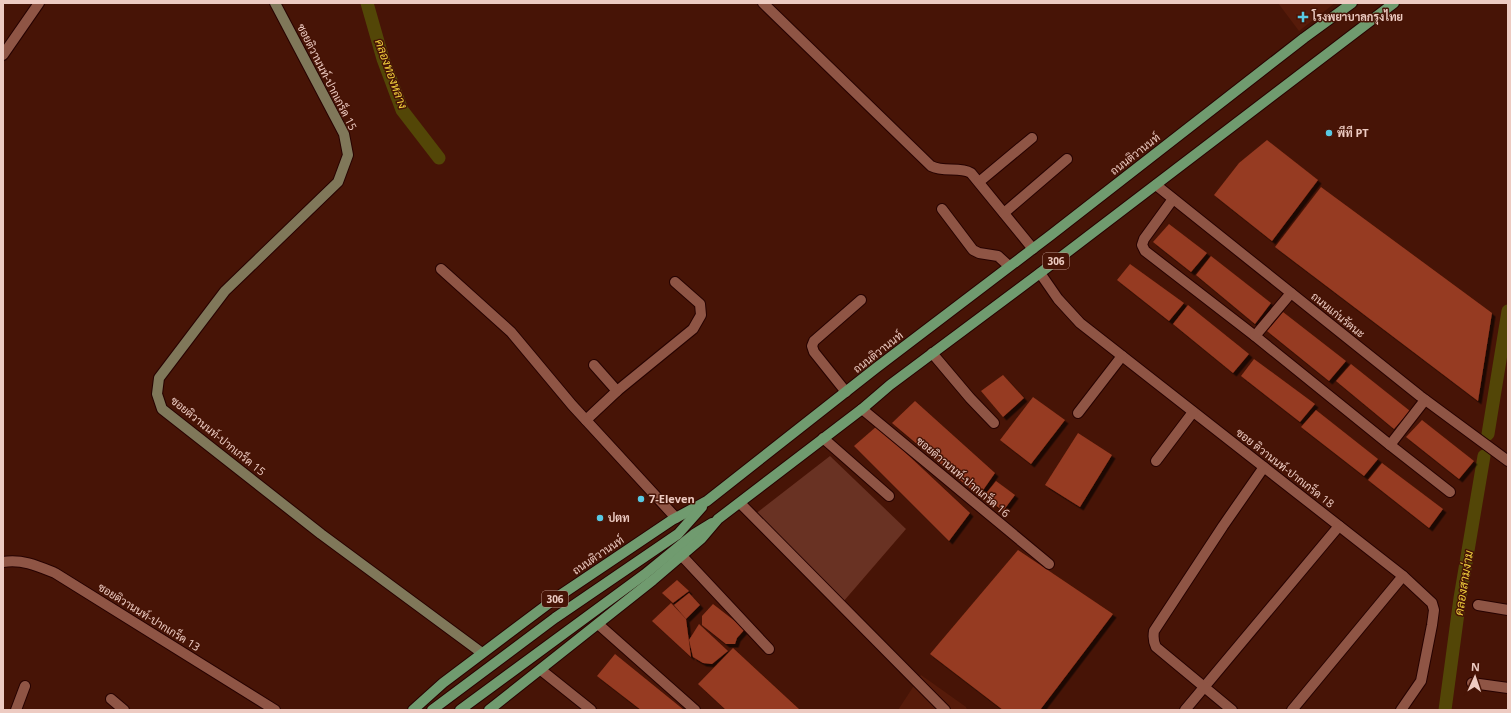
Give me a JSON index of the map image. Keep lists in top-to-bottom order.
{
  "streets": {
    "main road": ["ถนนติวานนท์", "306"],
    "street": [
      "ซอยติวานนท์-ปากเกร็ด 15",
      "ถนนแก่นรัตนะ",
      "ซอย ติวานนท์-ปากเกร็ด 18",
      "ซอยติวานนท์-ปากเกร็ด 16",
      "ซอยติวานนท์-ปากเกร็ด 13"
    ]
  },
  "crossings": [
    ["ซอยติวานนท์-ปากเกร็ด 15", "ถนนติวานนท์"],
    ["ถนนติวานนท์", "306"],
    ["306", "ถนนแก่นรัตนะ"],
    ["306", "ซอย ติวานนท์-ปากเกร็ด 18"],
    ["306", "ซอยติวานนท์-ปากเกร็ด 16"]
  ],
  "water": ["คลองทองหลาง", "คลองสามง่าม"],
  "places": {
    "health": ["โรงพยาบาลกรุงไทย"],
    "other": ["พีที PT", "7-Eleven", "ปตท"]
  },
  "north": "top"
}
